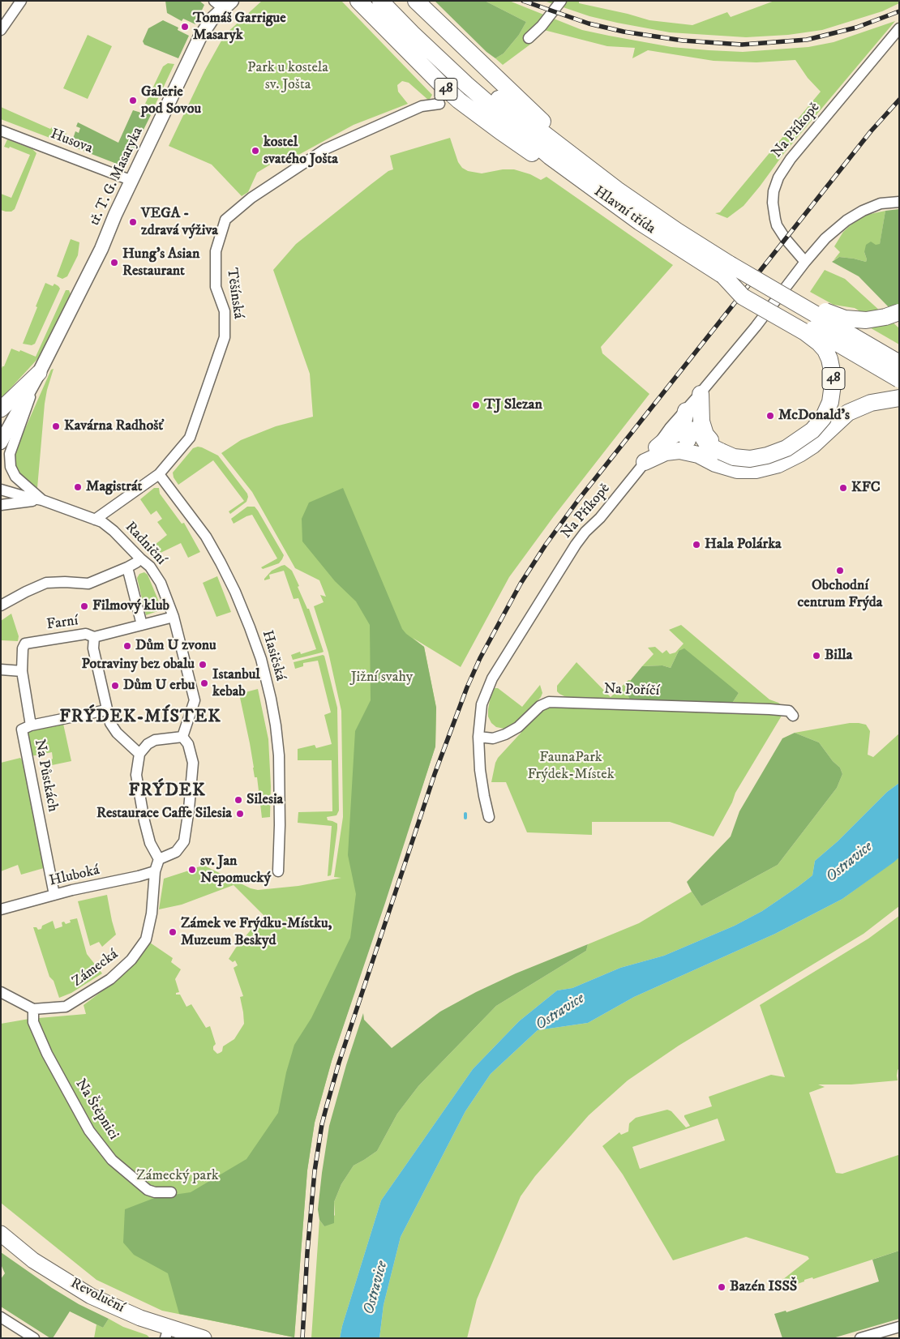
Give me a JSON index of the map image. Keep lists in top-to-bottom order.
{
  "streets": {
    "main road": ["48", "Hlavní třída", "Revoluční"],
    "street": [
      "Na Příkopě",
      "Husova",
      "tř. T. G. Masaryka",
      "Těšínská",
      "Radniční",
      "Farní",
      "Hasičská",
      "Na Poříčí",
      "Na Půstkách",
      "Hluboká",
      "Zámecká",
      "Na Štěpnici"
    ]
  },
  "crossings": [
    ["48", "Na Příkopě"],
    ["48", "Hlavní třída"],
    ["Na Příkopě", "Na Poříčí"],
    ["Husova", "tř. T. G. Masaryka"],
    ["Těšínská", "Radniční"],
    ["Těšínská", "Hasičská"],
    ["Radniční", "Farní"],
    ["Farní", "Na Půstkách"],
    ["Na Půstkách", "Hluboká"],
    ["Hluboká", "Zámecká"],
    ["Zámecká", "Na Štěpnici"]
  ],
  "districts": ["FRÝDEK-MÍSTEK", "FRÝDEK"],
  "water": ["Ostravice"],
  "parks": [
    "Park u kostela sv. Jošta",
    "Jižní svahy",
    "FaunaPark Frýdek-Místek",
    "Zámecký park"
  ],
  "places": [
    "Tomáš Garrigue Masaryk",
    "Galerie pod Sovou",
    "kostel svatého Jošta",
    "VEGA - zdravá výživa",
    "Hung's Asian Restaurant",
    "TJ Slezan",
    "McDonald's",
    "Kavárna Radhošť",
    "Magistrát",
    "KFC",
    "Hala Polárka",
    "Obchodní centrum Frýda",
    "Filmový klub",
    "Dům U zvonu",
    "Billa",
    "Potraviny bez obalu",
    "Istanbul kebab",
    "Dům U erbu",
    "Silesia",
    "Restaurace Caffe Silesia",
    "sv. Jan Nepomucký",
    "Zámek ve Frýdku-Místku, Muzeum Beskyd",
    "Bazén ISSŠ"
  ]
}
